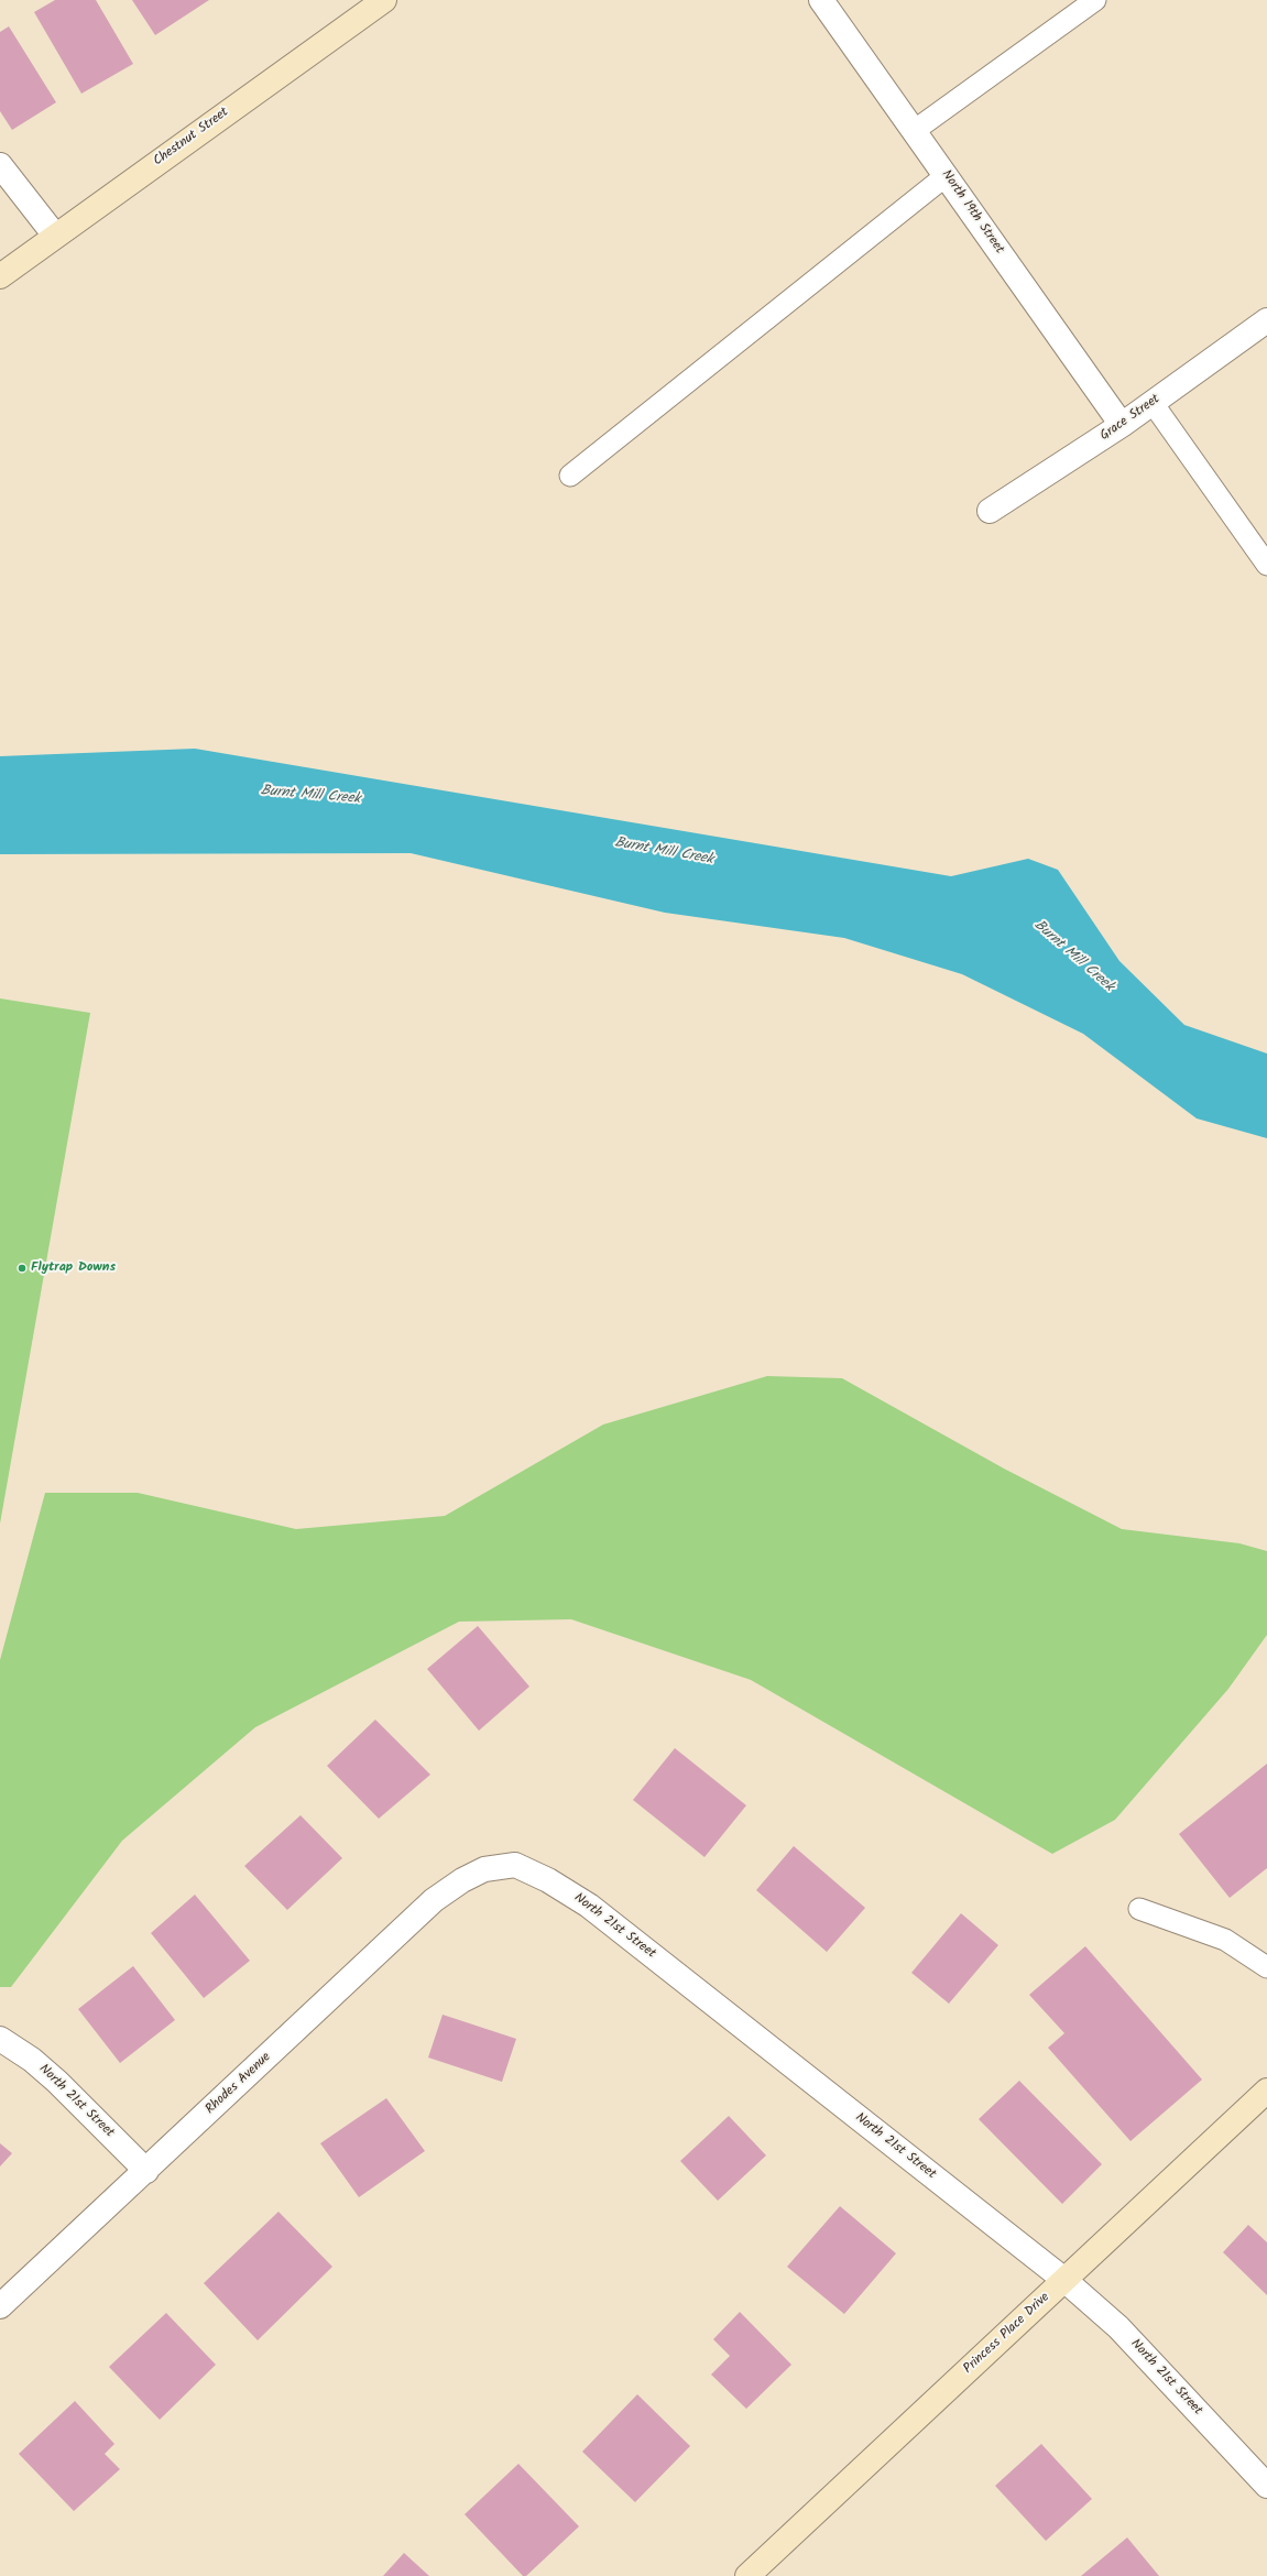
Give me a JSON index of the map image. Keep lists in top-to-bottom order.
{
  "streets": {
    "street": [
      "Chestnut Street",
      "North 19th Street",
      "Grace Street",
      "North 21st Street",
      "Rhodes Avenue",
      "Princess Place Drive"
    ]
  },
  "crossings": [
    ["North 19th Street", "Grace Street"],
    ["North 21st Street", "Rhodes Avenue"],
    ["North 21st Street", "Princess Place Drive"]
  ],
  "water": ["Burnt Mill Creek"],
  "places": ["Flytrap Downs"]
}
